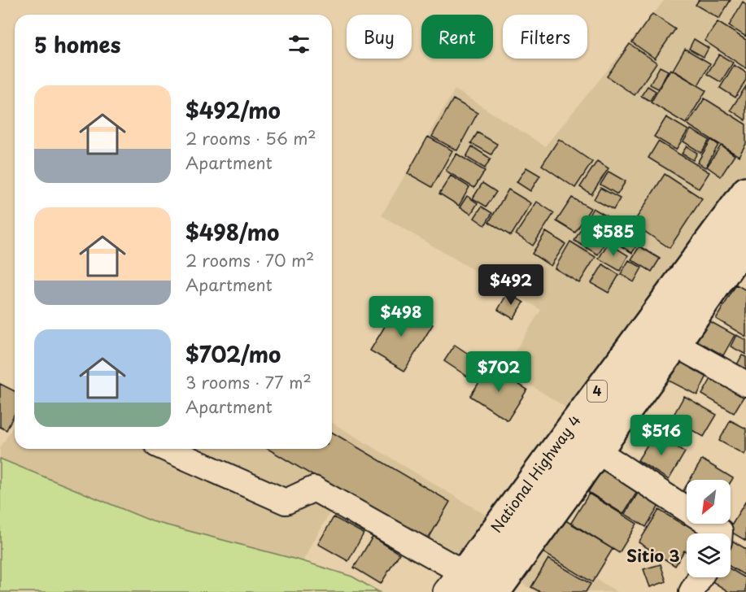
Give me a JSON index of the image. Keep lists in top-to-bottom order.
{
  "streets": {
    "main road": ["4", "National Highway 4"]
  },
  "districts": ["Sitio 3"],
  "north": "bottom left",
  "page": {
    "chip": ["Buy", "Rent", "Filters"],
    "heading": "5 homes",
    "list": [
      {
        "name": "$492/mo",
        "note": "2 rooms · 56 m² · Apartment"
      },
      {
        "name": "$498/mo",
        "note": "2 rooms · 70 m² · Apartment"
      },
      {
        "name": "$702/mo",
        "note": "3 rooms · 77 m² · Apartment"
      }
    ],
    "price": [
      "$585",
      "$492",
      "$498",
      "$702",
      "$516"
    ]
  }
}
